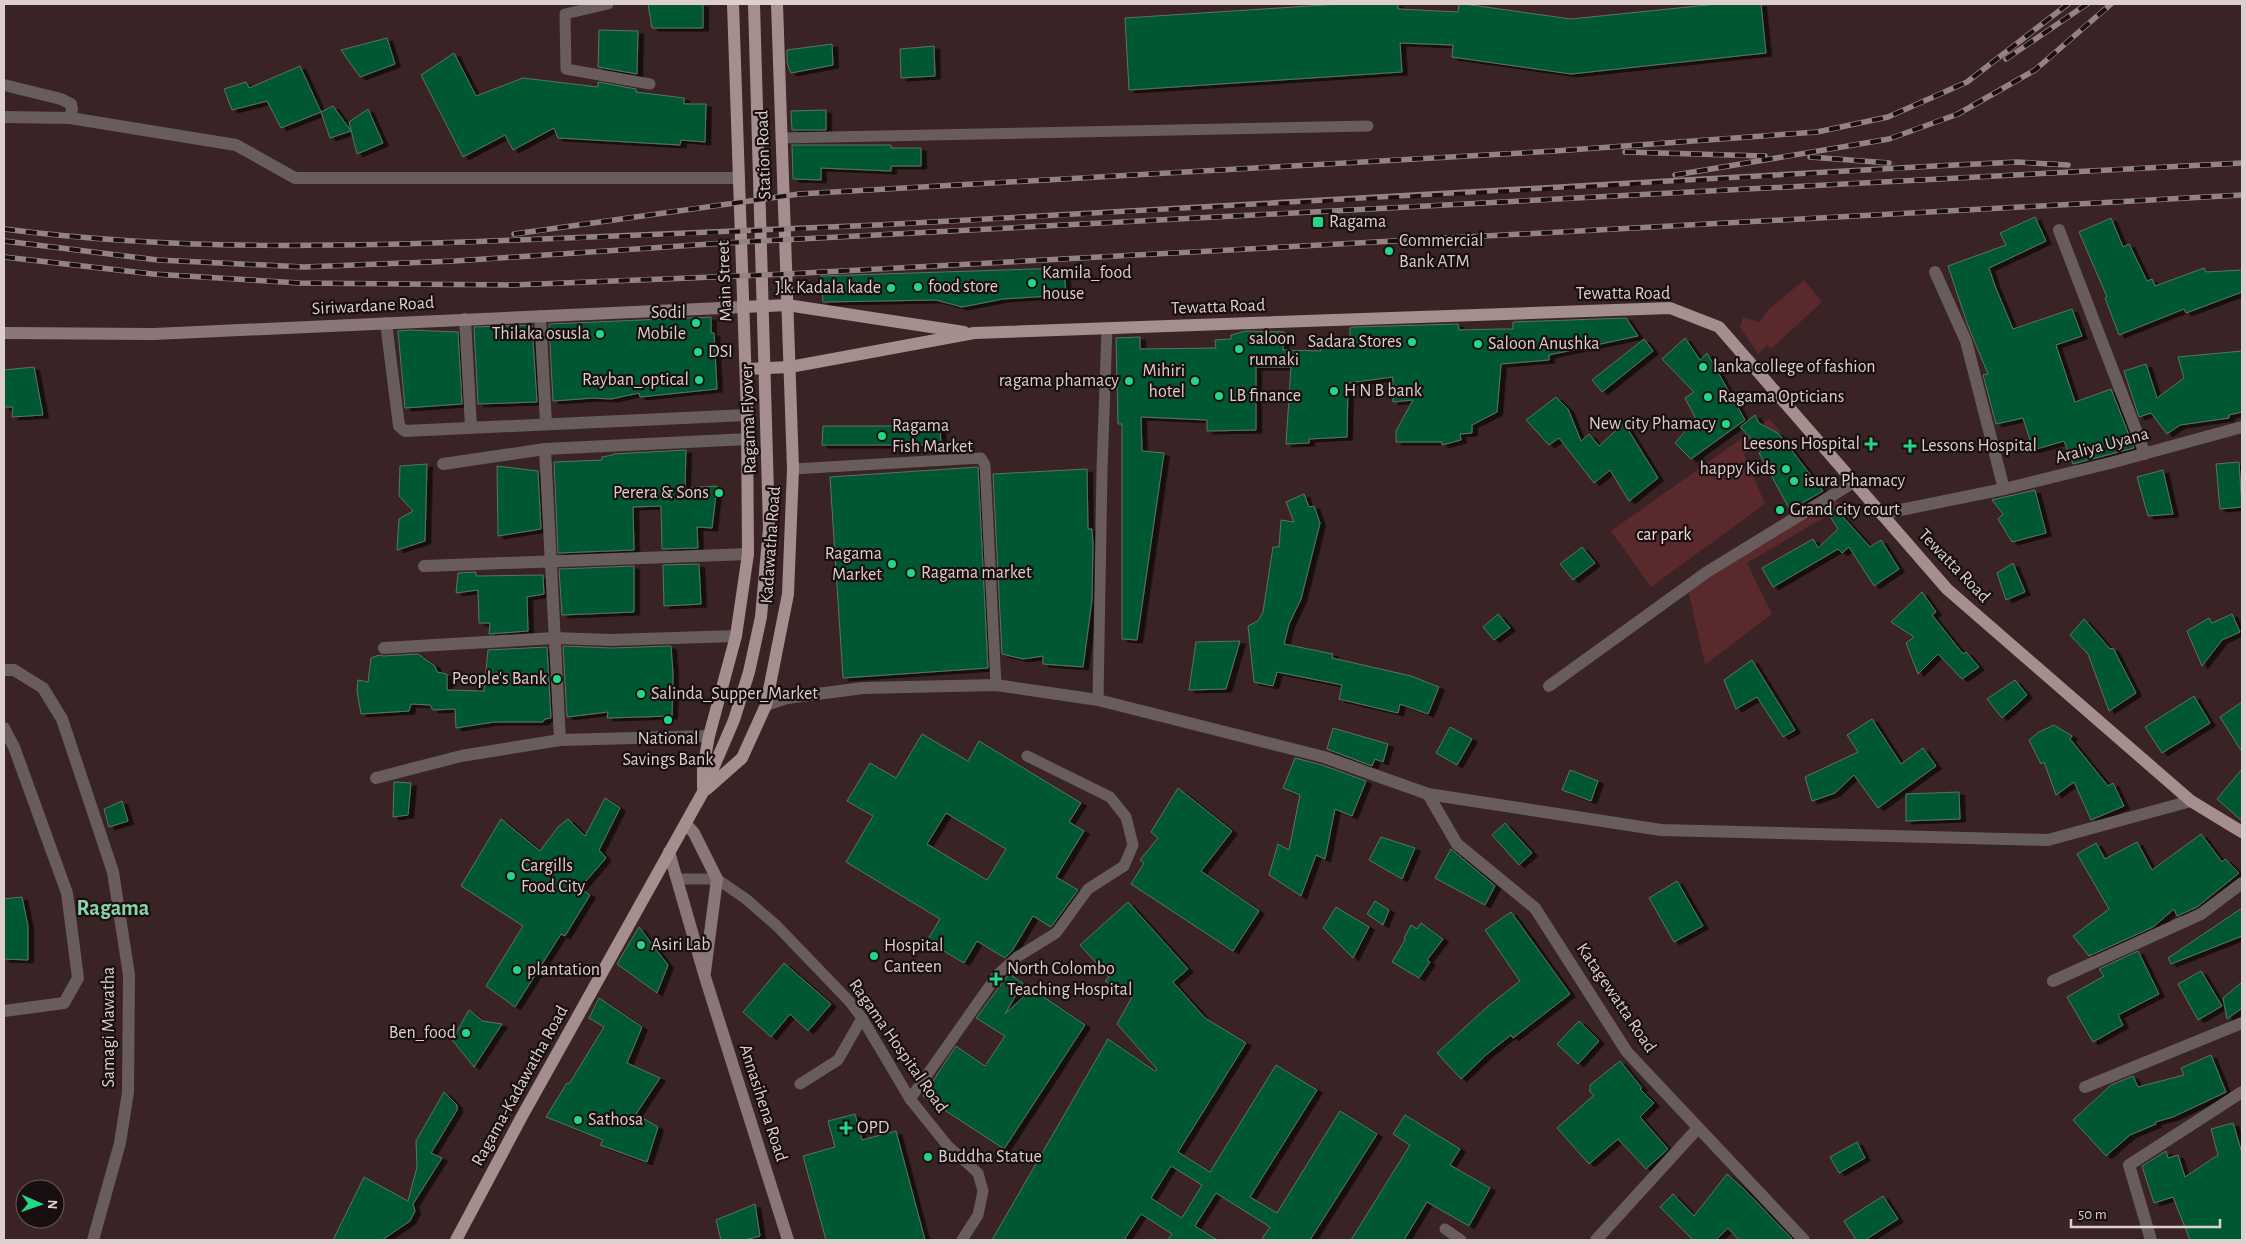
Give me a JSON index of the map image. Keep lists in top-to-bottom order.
{
  "streets": {
    "main road": [
      "Station Road",
      "Main Street",
      "Tewatta Road",
      "Ragama Flyover",
      "Kadawatha Road",
      "Ragama-Kadawatha Road"
    ],
    "street": [
      "Siriwardane Road",
      "Araliya Uyana",
      "Katagewatta Road",
      "Samagi Mawatha",
      "Annasihena Road"
    ],
    "lane": ["Ragama Hospital Road"]
  },
  "crossings": [
    ["Station Road", "Tewatta Road"],
    ["Station Road", "Kadawatha Road"],
    ["Main Street", "Tewatta Road"],
    ["Main Street", "Siriwardane Road"],
    ["Main Street", "Ragama Flyover"],
    ["Main Street", "Kadawatha Road"],
    ["Main Street", "Ragama-Kadawatha Road"],
    ["Tewatta Road", "Siriwardane Road"],
    ["Tewatta Road", "Araliya Uyana"],
    ["Tewatta Road", "Kadawatha Road"],
    ["Ragama Flyover", "Kadawatha Road"],
    ["Ragama Flyover", "Ragama-Kadawatha Road"],
    ["Kadawatha Road", "Ragama-Kadawatha Road"],
    ["Ragama Hospital Road", "Annasihena Road"],
    ["Ragama-Kadawatha Road", "Annasihena Road"]
  ],
  "districts": ["Ragama"],
  "parks": ["car park"],
  "places": {
    "transit": ["Ragama"],
    "other": [
      "Commercial Bank ATM",
      "Kamila_food house",
      "food store",
      "J.k.Kadala kade",
      "Sodil Mobile",
      "Thilaka osusla",
      "Sadara Stores",
      "Saloon Anushka",
      "saloon rumaki",
      "DSI",
      "lanka college of fashion",
      "Rayban_optical",
      "ragama phamacy",
      "Mihiri hotel",
      "H N B bank",
      "LB finance",
      "Ragama Opticians",
      "New city Phamacy",
      "Ragama Fish Market",
      "happy Kids",
      "isura Phamacy",
      "Perera & Sons",
      "Grand city court",
      "Ragama Market",
      "Ragama market",
      "People's Bank",
      "Salinda_Supper_Market",
      "National Savings Bank",
      "Cargills Food City",
      "Asiri Lab",
      "Hospital Canteen",
      "plantation",
      "Ben_food",
      "Sathosa",
      "Buddha Statue"
    ],
    "health": [
      "Leesons Hospital",
      "Lessons Hospital",
      "North Colombo Teaching Hospital",
      "OPD"
    ]
  },
  "scale_bar": "50 m",
  "north": "right"
}
